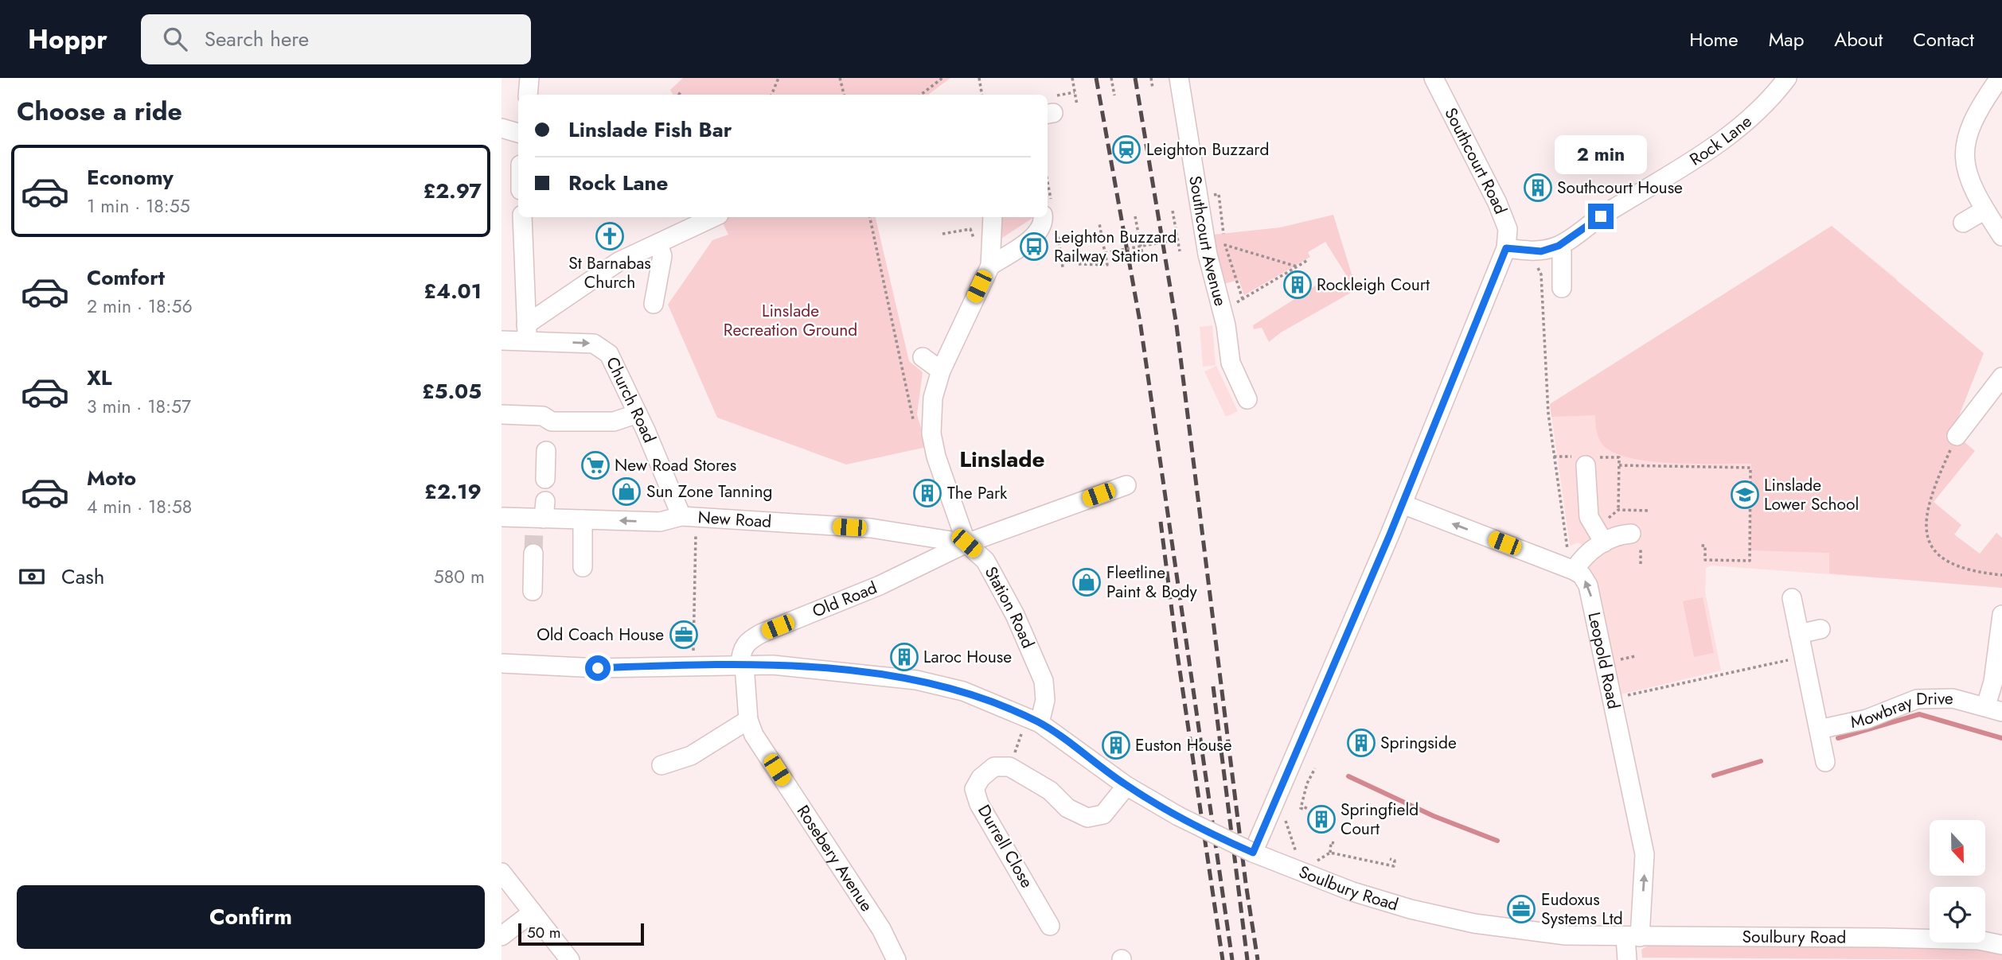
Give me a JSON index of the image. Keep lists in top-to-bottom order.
{
  "streets": {
    "street": [
      "Rock Lane",
      "Southcourt Road",
      "Southcourt Avenue",
      "Church Road",
      "New Road",
      "Old Road",
      "Station Road",
      "Leopold Road",
      "Mowbray Drive",
      "Durrell Close",
      "Rosebery Avenue",
      "Soulbury Road"
    ]
  },
  "crossings": [
    ["Rock Lane", "Southcourt Road"],
    ["Church Road", "New Road"],
    ["New Road", "Old Road"],
    ["New Road", "Station Road"],
    ["Old Road", "Station Road"],
    ["Old Road", "Rosebery Avenue"],
    ["Old Road", "Soulbury Road"],
    ["Station Road", "Soulbury Road"],
    ["Leopold Road", "Soulbury Road"],
    ["Rosebery Avenue", "Soulbury Road"]
  ],
  "one_way": ["Church Road", "Leopold Road"],
  "districts": ["Linslade"],
  "parks": ["Linslade Recreation Ground"],
  "places": {
    "station": ["Leighton Buzzard"],
    "building": [
      "Southcourt House",
      "Rockleigh Court",
      "The Park",
      "Laroc House",
      "Springside",
      "Euston House",
      "Springfield Court"
    ],
    "church": ["St Barnabas Church"],
    "bus stop": ["Leighton Buzzard Railway Station"],
    "supermarket": ["New Road Stores"],
    "shop": ["Sun Zone Tanning", "Fleetline Paint & Body"],
    "school or university": ["Linslade Lower School"],
    "office": ["Old Coach House", "Eudoxus Systems Ltd"]
  },
  "scale_bar": "50 m",
  "north": "bottom",
  "page": {
    "header": "Hoppr",
    "search": "Search here",
    "nav": [
      "Home",
      "Map",
      "About",
      "Contact"
    ],
    "heading": "Choose a ride",
    "banner": ["Linslade Fish Bar", "Rock Lane"],
    "bubble": "2 min",
    "list": [
      {
        "name": "Economy",
        "note": "1 min · 18:55",
        "value": "£2.97"
      },
      {
        "name": "Comfort",
        "note": "2 min · 18:56",
        "value": "£4.01"
      },
      {
        "name": "XL",
        "note": "3 min · 18:57",
        "value": "£5.05"
      },
      {
        "name": "Moto",
        "note": "4 min · 18:58",
        "value": "£2.19"
      }
    ],
    "pay": ["Cash", "580 m"],
    "buttons": "Confirm",
    "scale": "50 m"
  }
}
